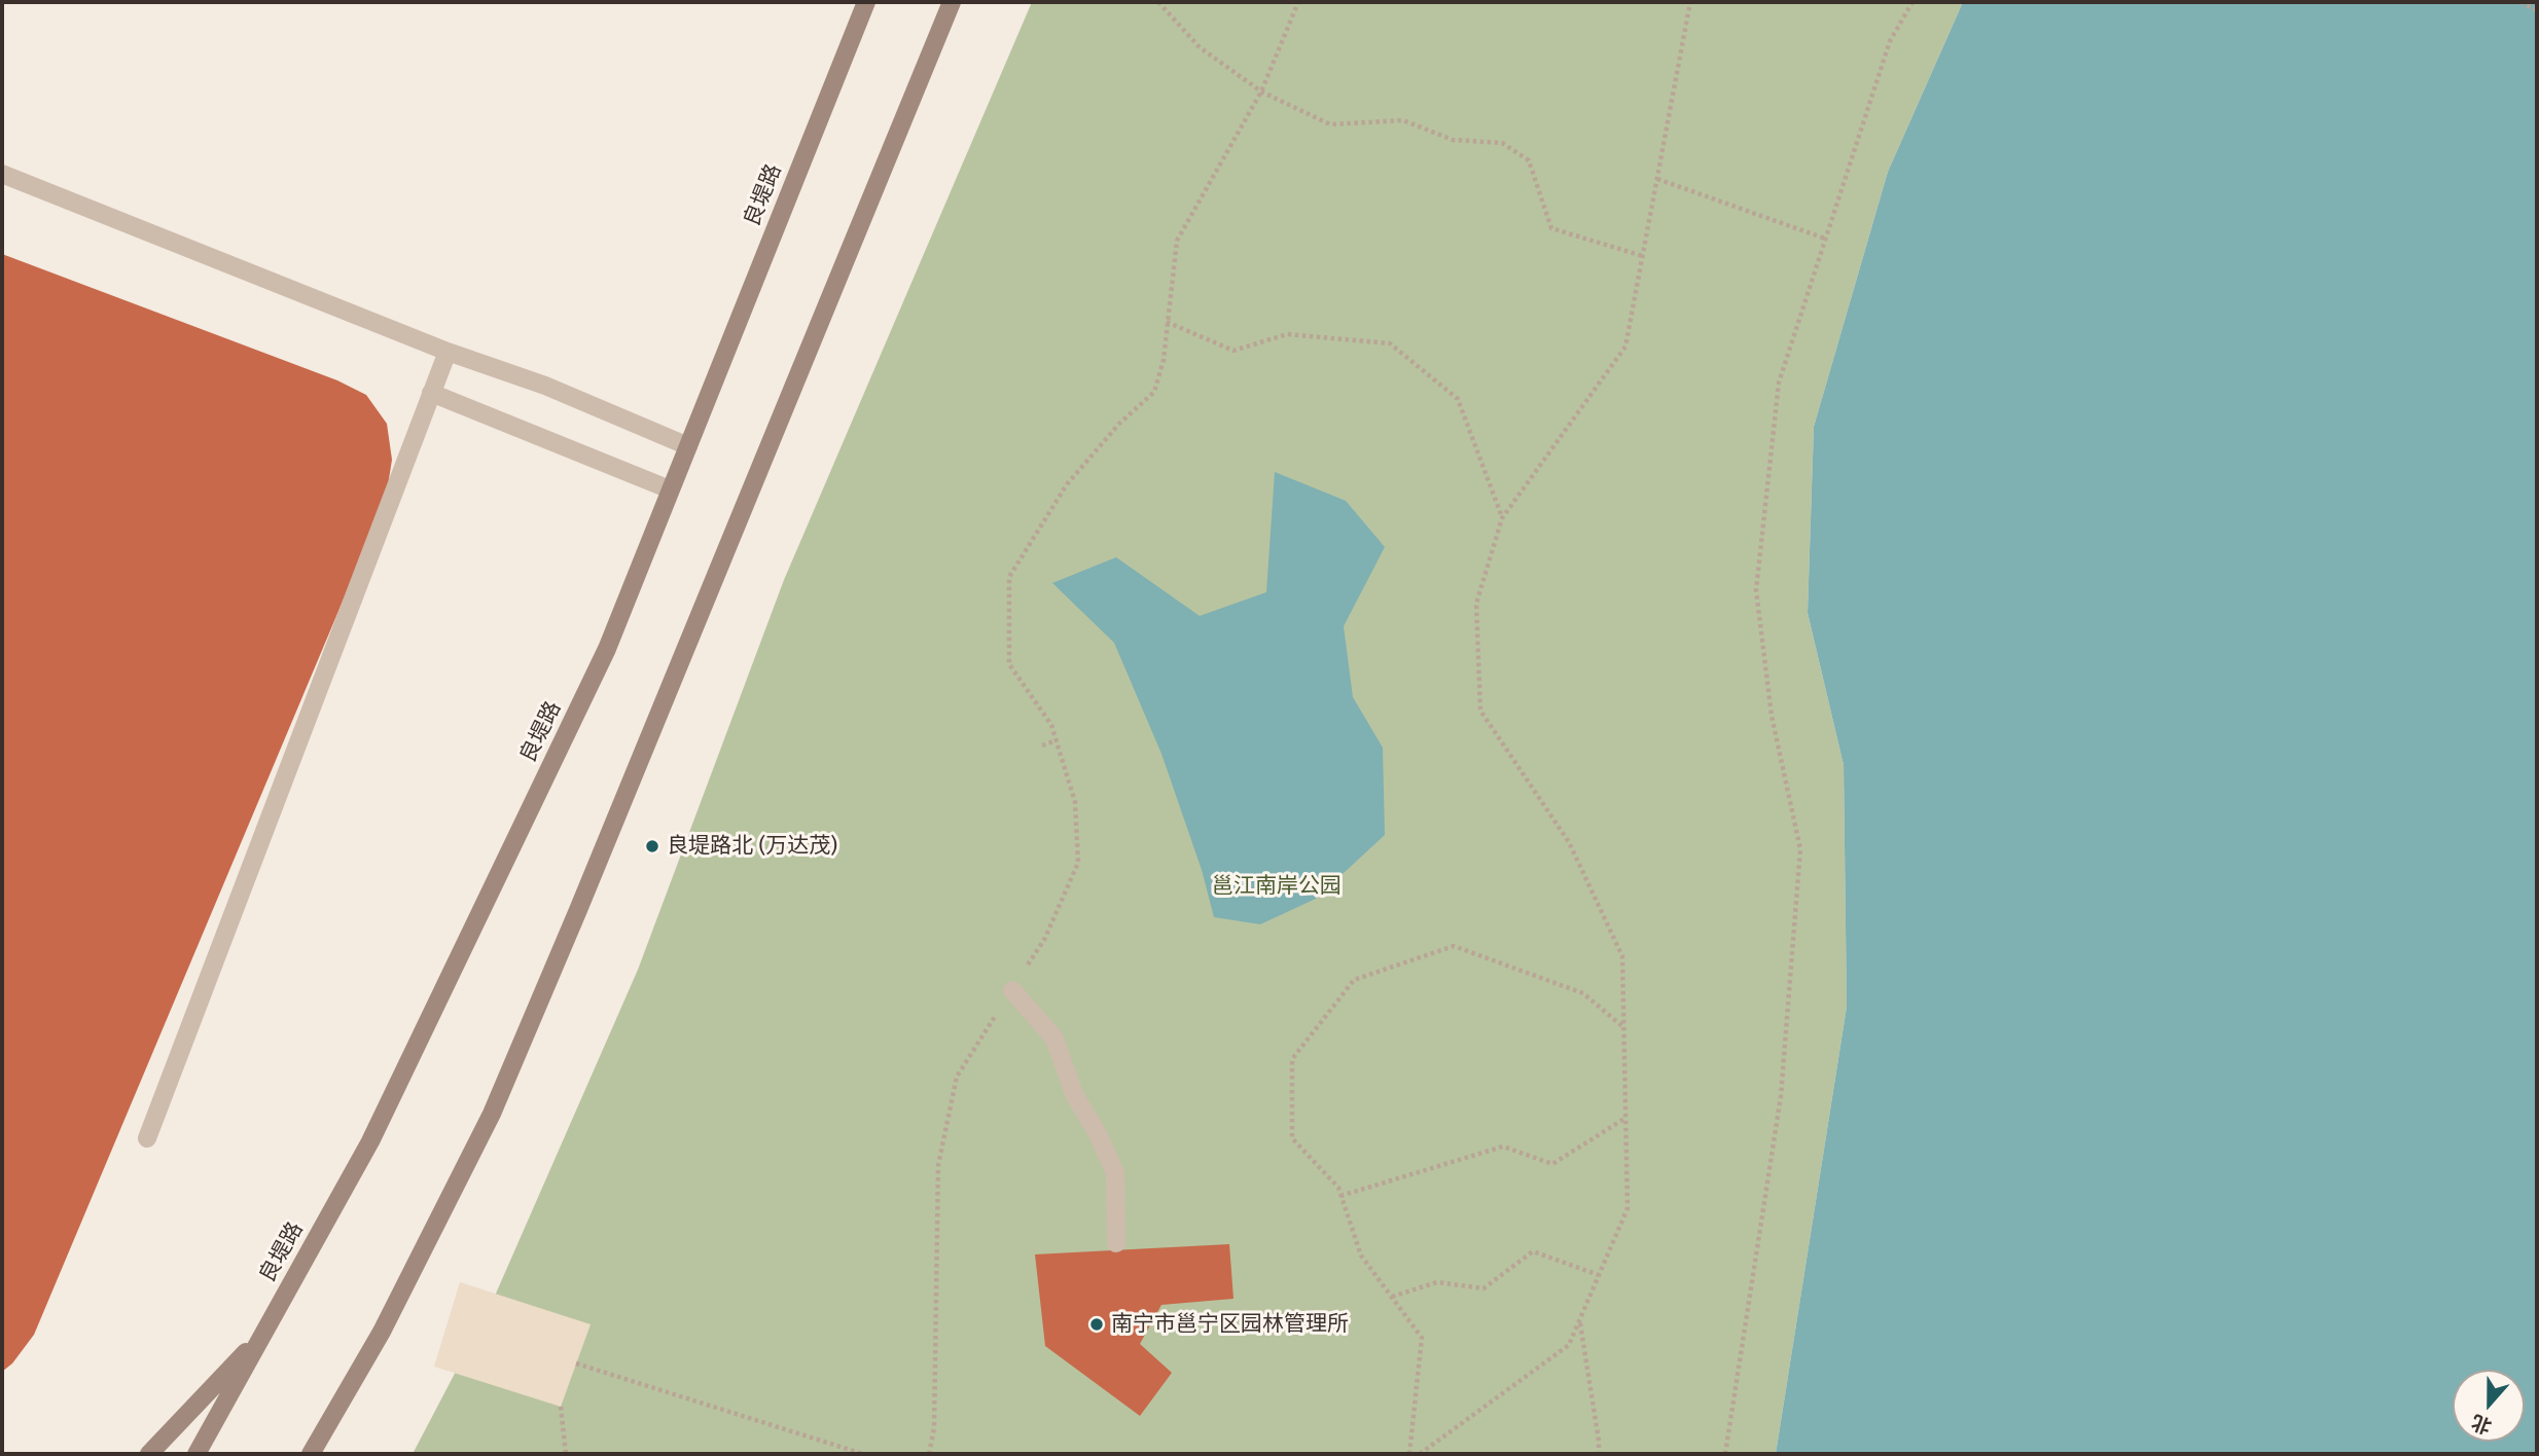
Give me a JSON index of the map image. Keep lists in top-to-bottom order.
{
  "streets": {
    "main road": ["良堤路"]
  },
  "parks": ["邕江南岸公园"],
  "places": ["良堤路北 (万达茂)", "南宁市邕宁区园林管理所"],
  "north": "bottom"
}
